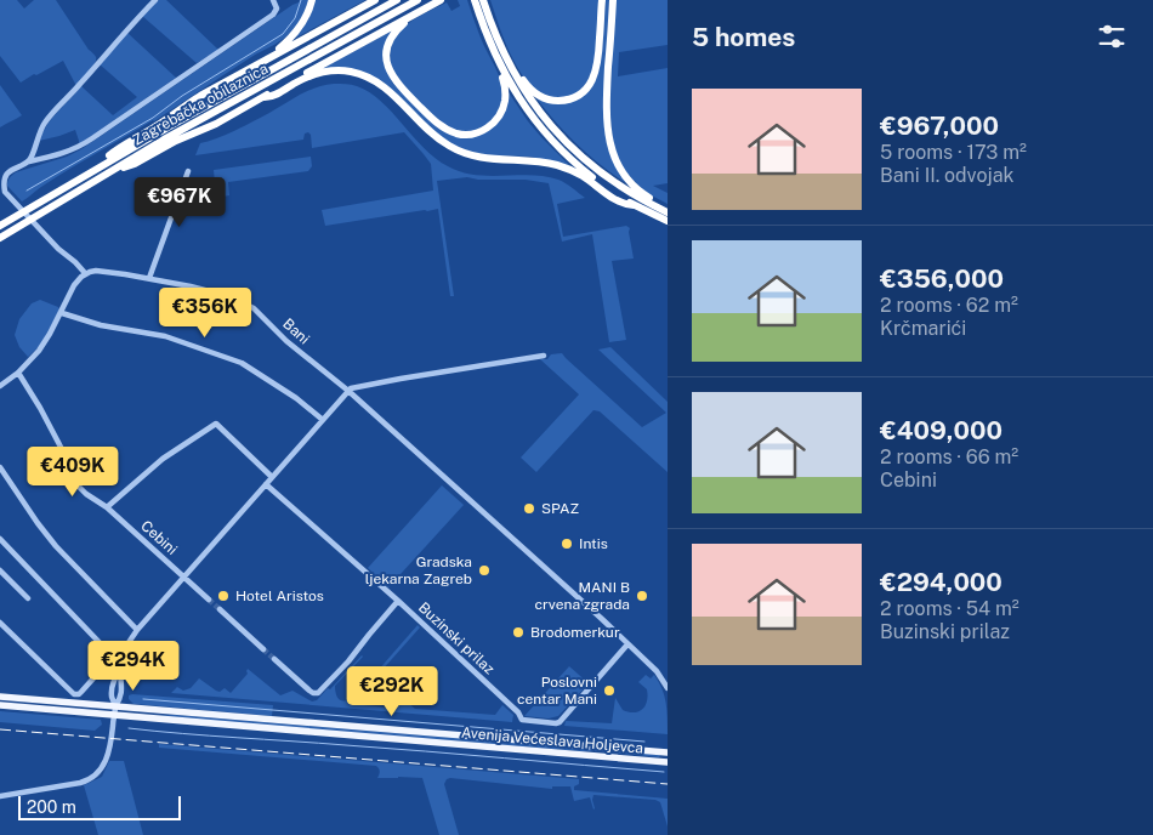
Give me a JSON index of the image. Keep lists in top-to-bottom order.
{
  "streets": {
    "highway": ["Zagrebačka obilaznica"],
    "main road": ["Avenija Većeslava Holjevca"],
    "street": ["Bani", "Cebini", "Buzinski prilaz"]
  },
  "crossings": [
    ["Bani", "Buzinski prilaz"]
  ],
  "places": [
    "SPAZ",
    "Intis",
    "Gradska ljekarna Zagreb",
    "Hotel Aristos",
    "MANI B crvena zgrada",
    "Brodomerkur",
    "Poslovni centar Mani"
  ],
  "scale_bar": "200 m",
  "page": {
    "heading": "5 homes",
    "list": [
      {
        "name": "€967,000",
        "note": "5 rooms · 173 m² · Bani II. odvojak"
      },
      {
        "name": "€356,000",
        "note": "2 rooms · 62 m² · Krčmarići"
      },
      {
        "name": "€409,000",
        "note": "2 rooms · 66 m² · Cebini"
      },
      {
        "name": "€294,000",
        "note": "2 rooms · 54 m² · Buzinski prilaz"
      }
    ],
    "price": [
      "€967K",
      "€356K",
      "€409K",
      "€294K",
      "€292K"
    ],
    "scale": "200 m"
  }
}
